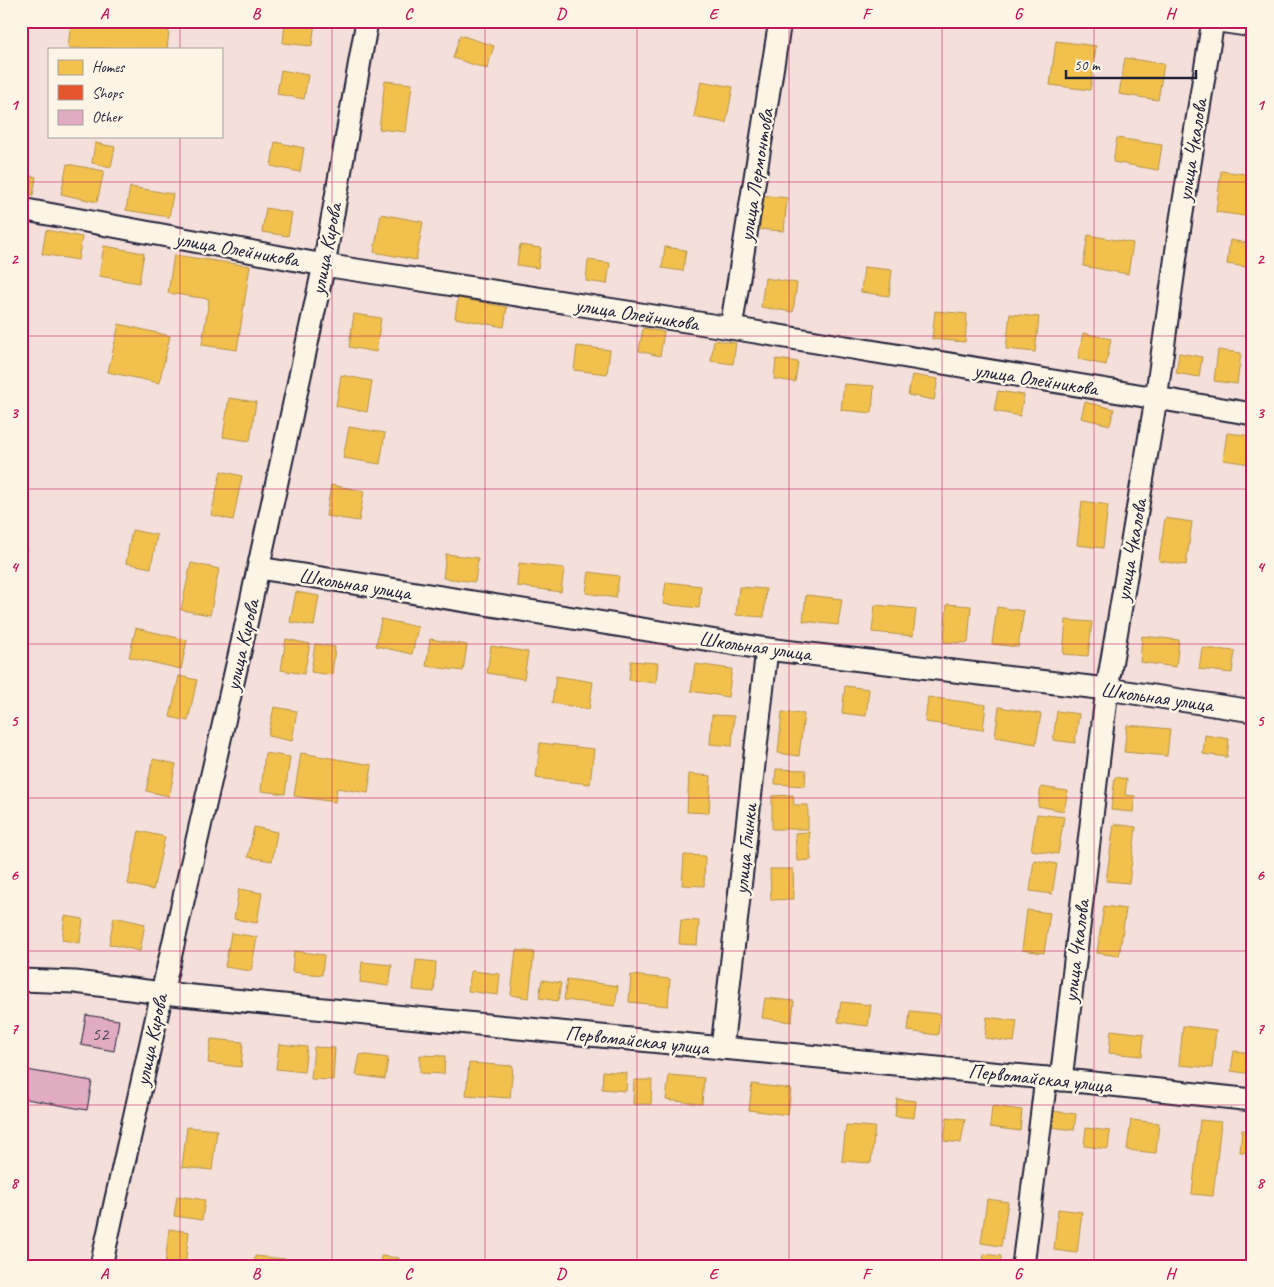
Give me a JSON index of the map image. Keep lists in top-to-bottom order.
{
  "streets": {
    "street": [
      "улица Чкалова",
      "улица Лермонтова",
      "улица Олейникова",
      "улица Кирова",
      "Школьная улица",
      "улица Глинки",
      "Первомайская улица"
    ]
  },
  "crossings": [
    ["улица Чкалова", "улица Олейникова"],
    ["улица Чкалова", "Школьная улица"],
    ["улица Чкалова", "Первомайская улица"],
    ["улица Лермонтова", "улица Олейникова"],
    ["улица Олейникова", "улица Кирова"],
    ["улица Кирова", "Школьная улица"],
    ["улица Кирова", "Первомайская улица"],
    ["Школьная улица", "улица Глинки"],
    ["улица Глинки", "Первомайская улица"]
  ],
  "house_numbers": ["52"],
  "legend": ["Homes", "Shops", "Other"],
  "scale_bar": "50 m",
  "grid": {
    "columns": [
      "A",
      "B",
      "C",
      "D",
      "E",
      "F",
      "G",
      "H"
    ],
    "rows": [
      "1",
      "2",
      "3",
      "4",
      "5",
      "6",
      "7",
      "8"
    ]
  }
}
